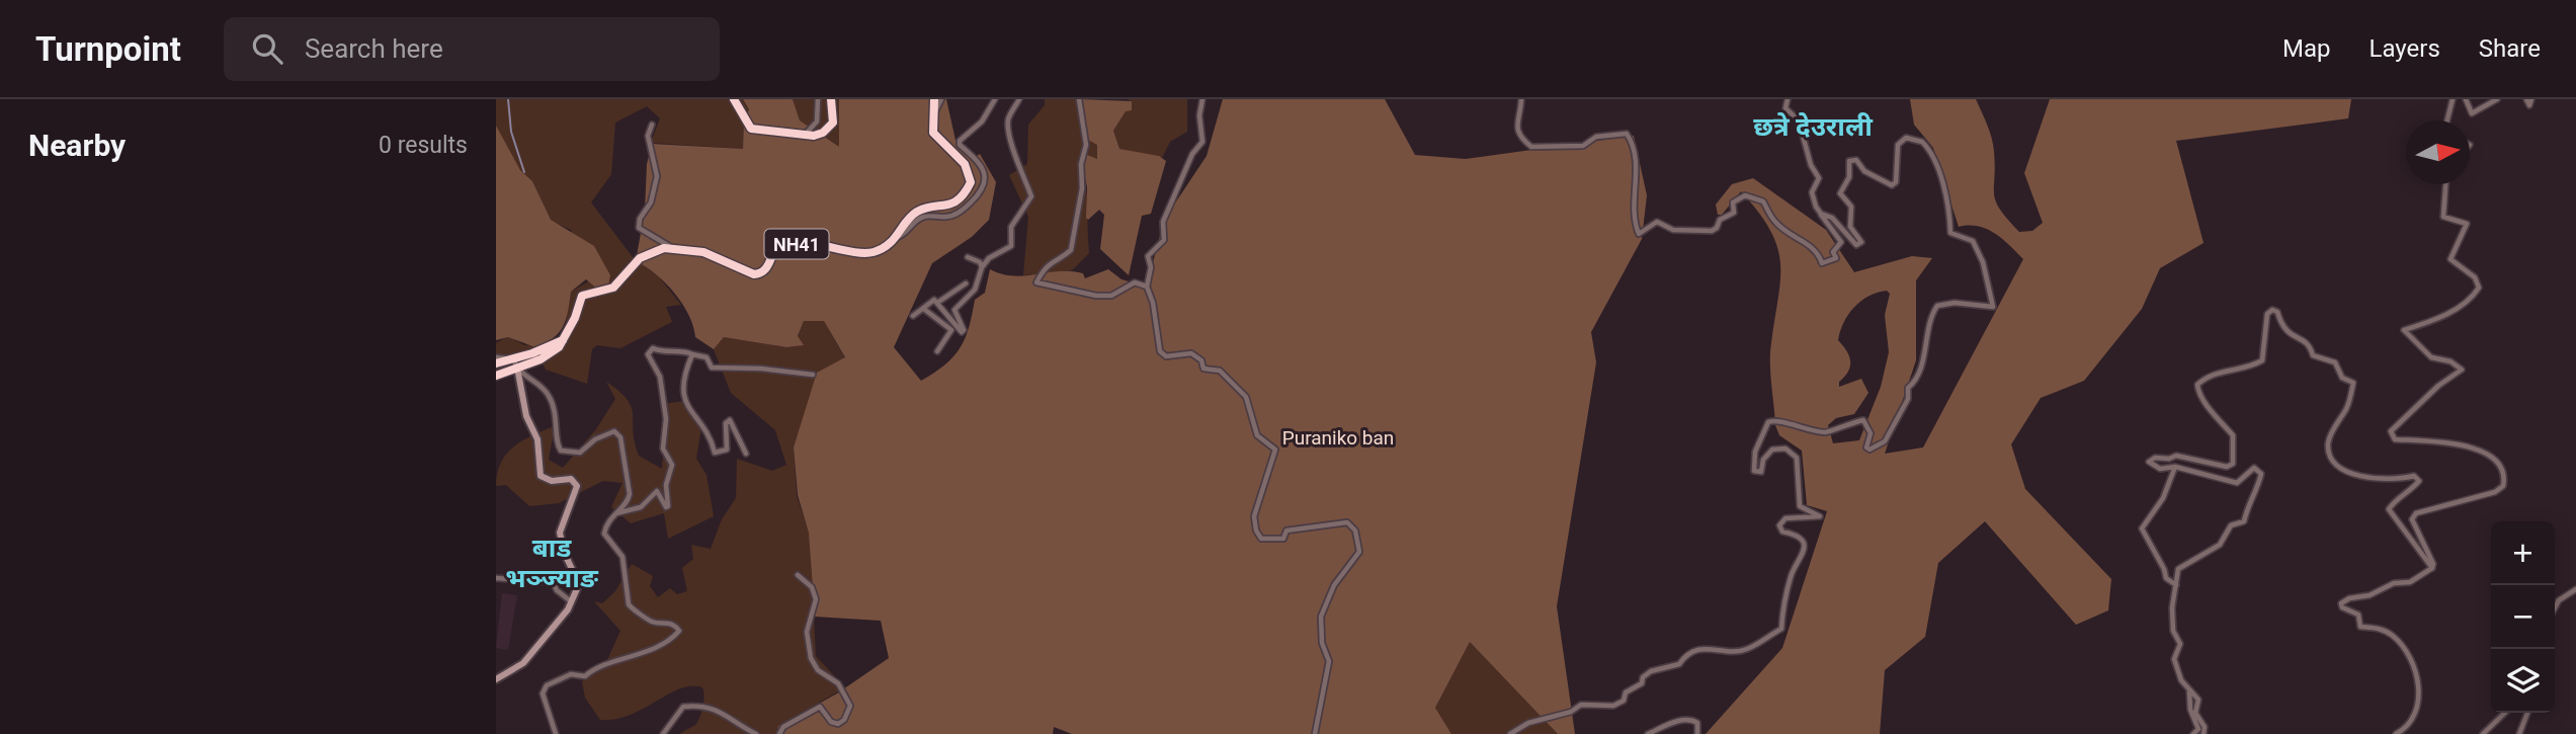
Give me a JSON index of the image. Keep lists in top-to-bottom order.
{
  "streets": {
    "highway": ["NH41"]
  },
  "districts": ["छत्रे देउराली", "बाड भञ्ज्याङ"],
  "parks": ["Puraniko ban"],
  "north": "right",
  "page": {
    "header": "Turnpoint",
    "search": "Search here",
    "nav": ["Map", "Layers", "Share"],
    "heading": ["Nearby", "0 results"],
    "map_buttons": ["+", "−"]
  }
}
